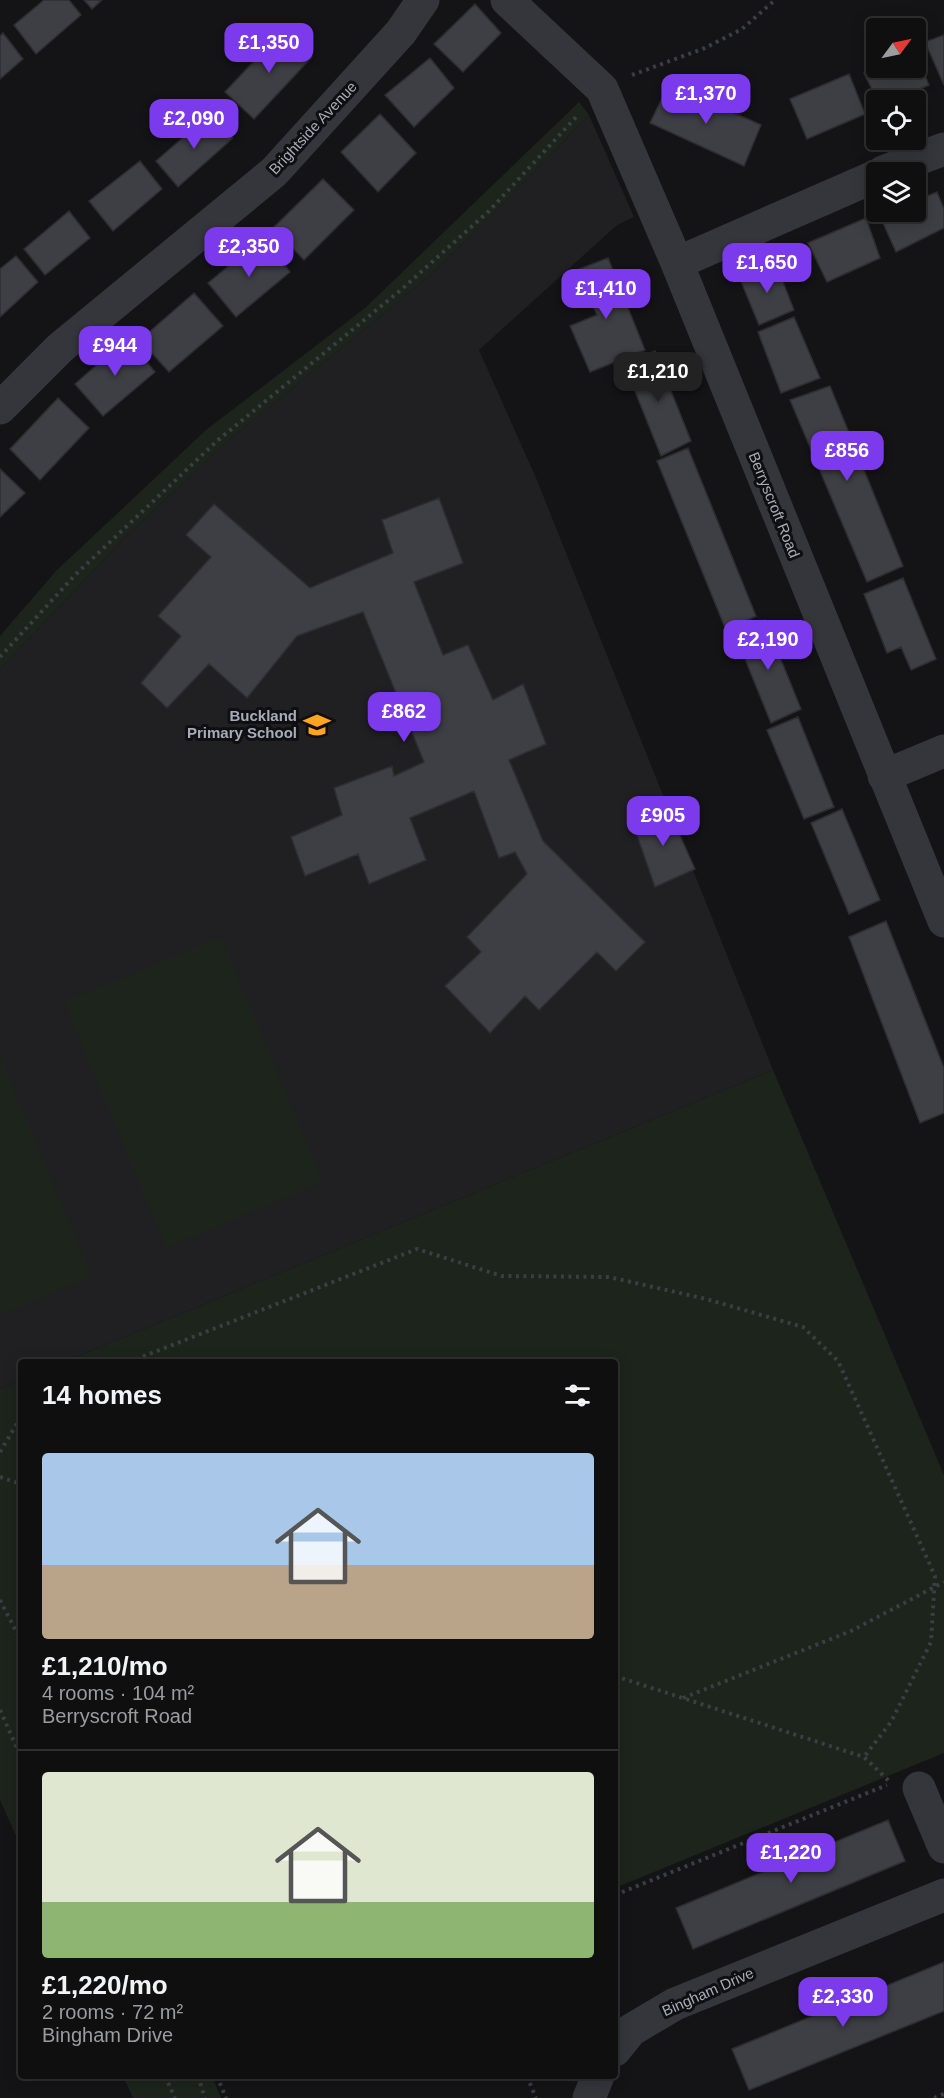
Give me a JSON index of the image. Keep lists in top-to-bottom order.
{
  "streets": {
    "street": ["Brightside Avenue", "Berryscroft Road", "Bingham Drive"]
  },
  "places": {
    "school or university": ["Buckland Primary School"]
  },
  "north": "top right",
  "page": {
    "price": [
      "£1,350",
      "£1,370",
      "£2,090",
      "£2,350",
      "£1,650",
      "£1,410",
      "£944",
      "£1,210",
      "£856",
      "£2,190",
      "£862",
      "£905",
      "£1,220",
      "£2,330"
    ],
    "heading": "14 homes",
    "list": [
      {
        "name": "£1,210/mo",
        "note": "4 rooms · 104 m² · Berryscroft Road"
      },
      {
        "name": "£1,220/mo",
        "note": "2 rooms · 72 m² · Bingham Drive"
      }
    ]
  }
}
